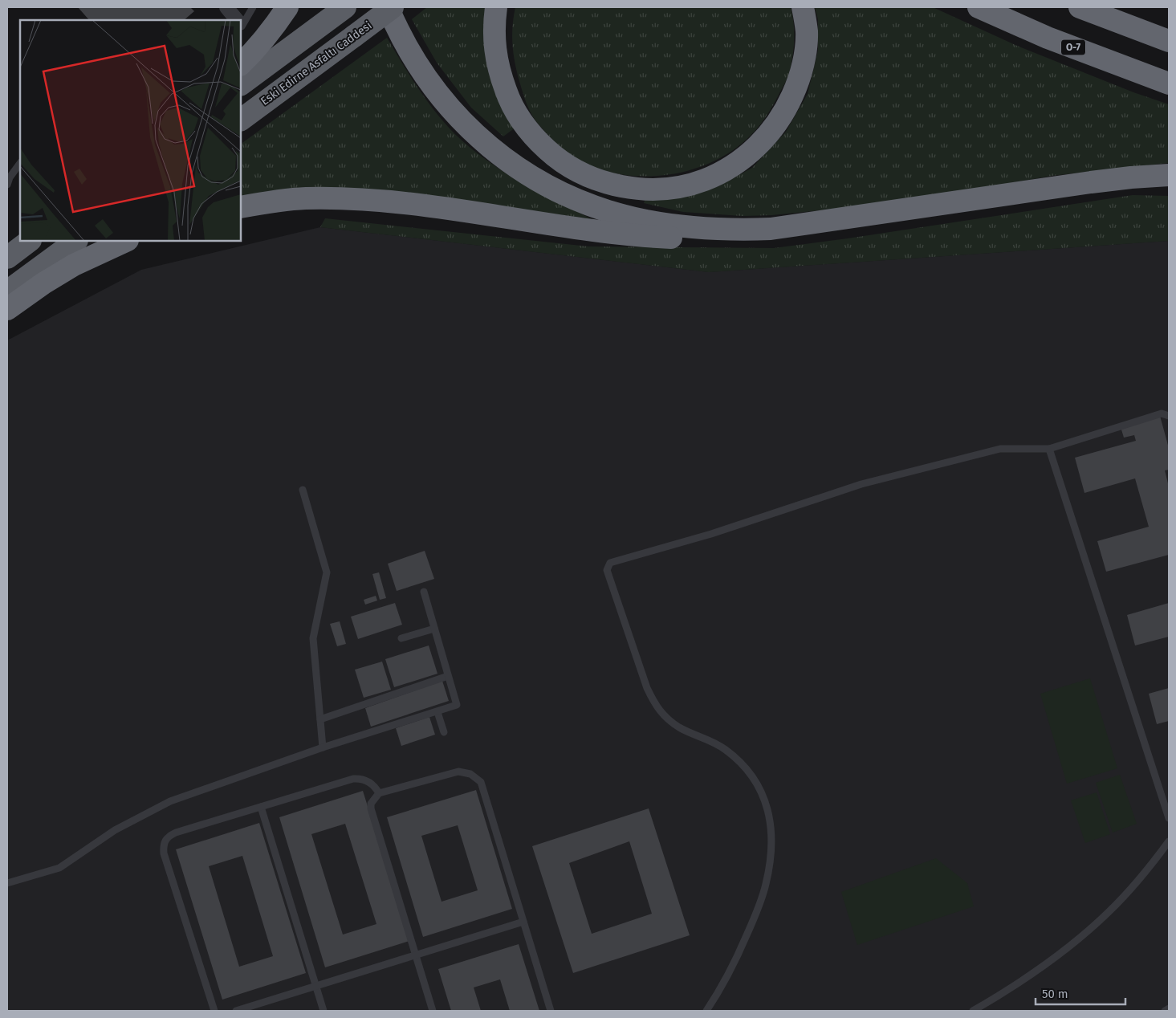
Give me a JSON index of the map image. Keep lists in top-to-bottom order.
{
  "streets": {
    "highway": ["O-7", "Eski Edirne Asfaltı Caddesi"]
  },
  "scale_bar": "50 m"
}
